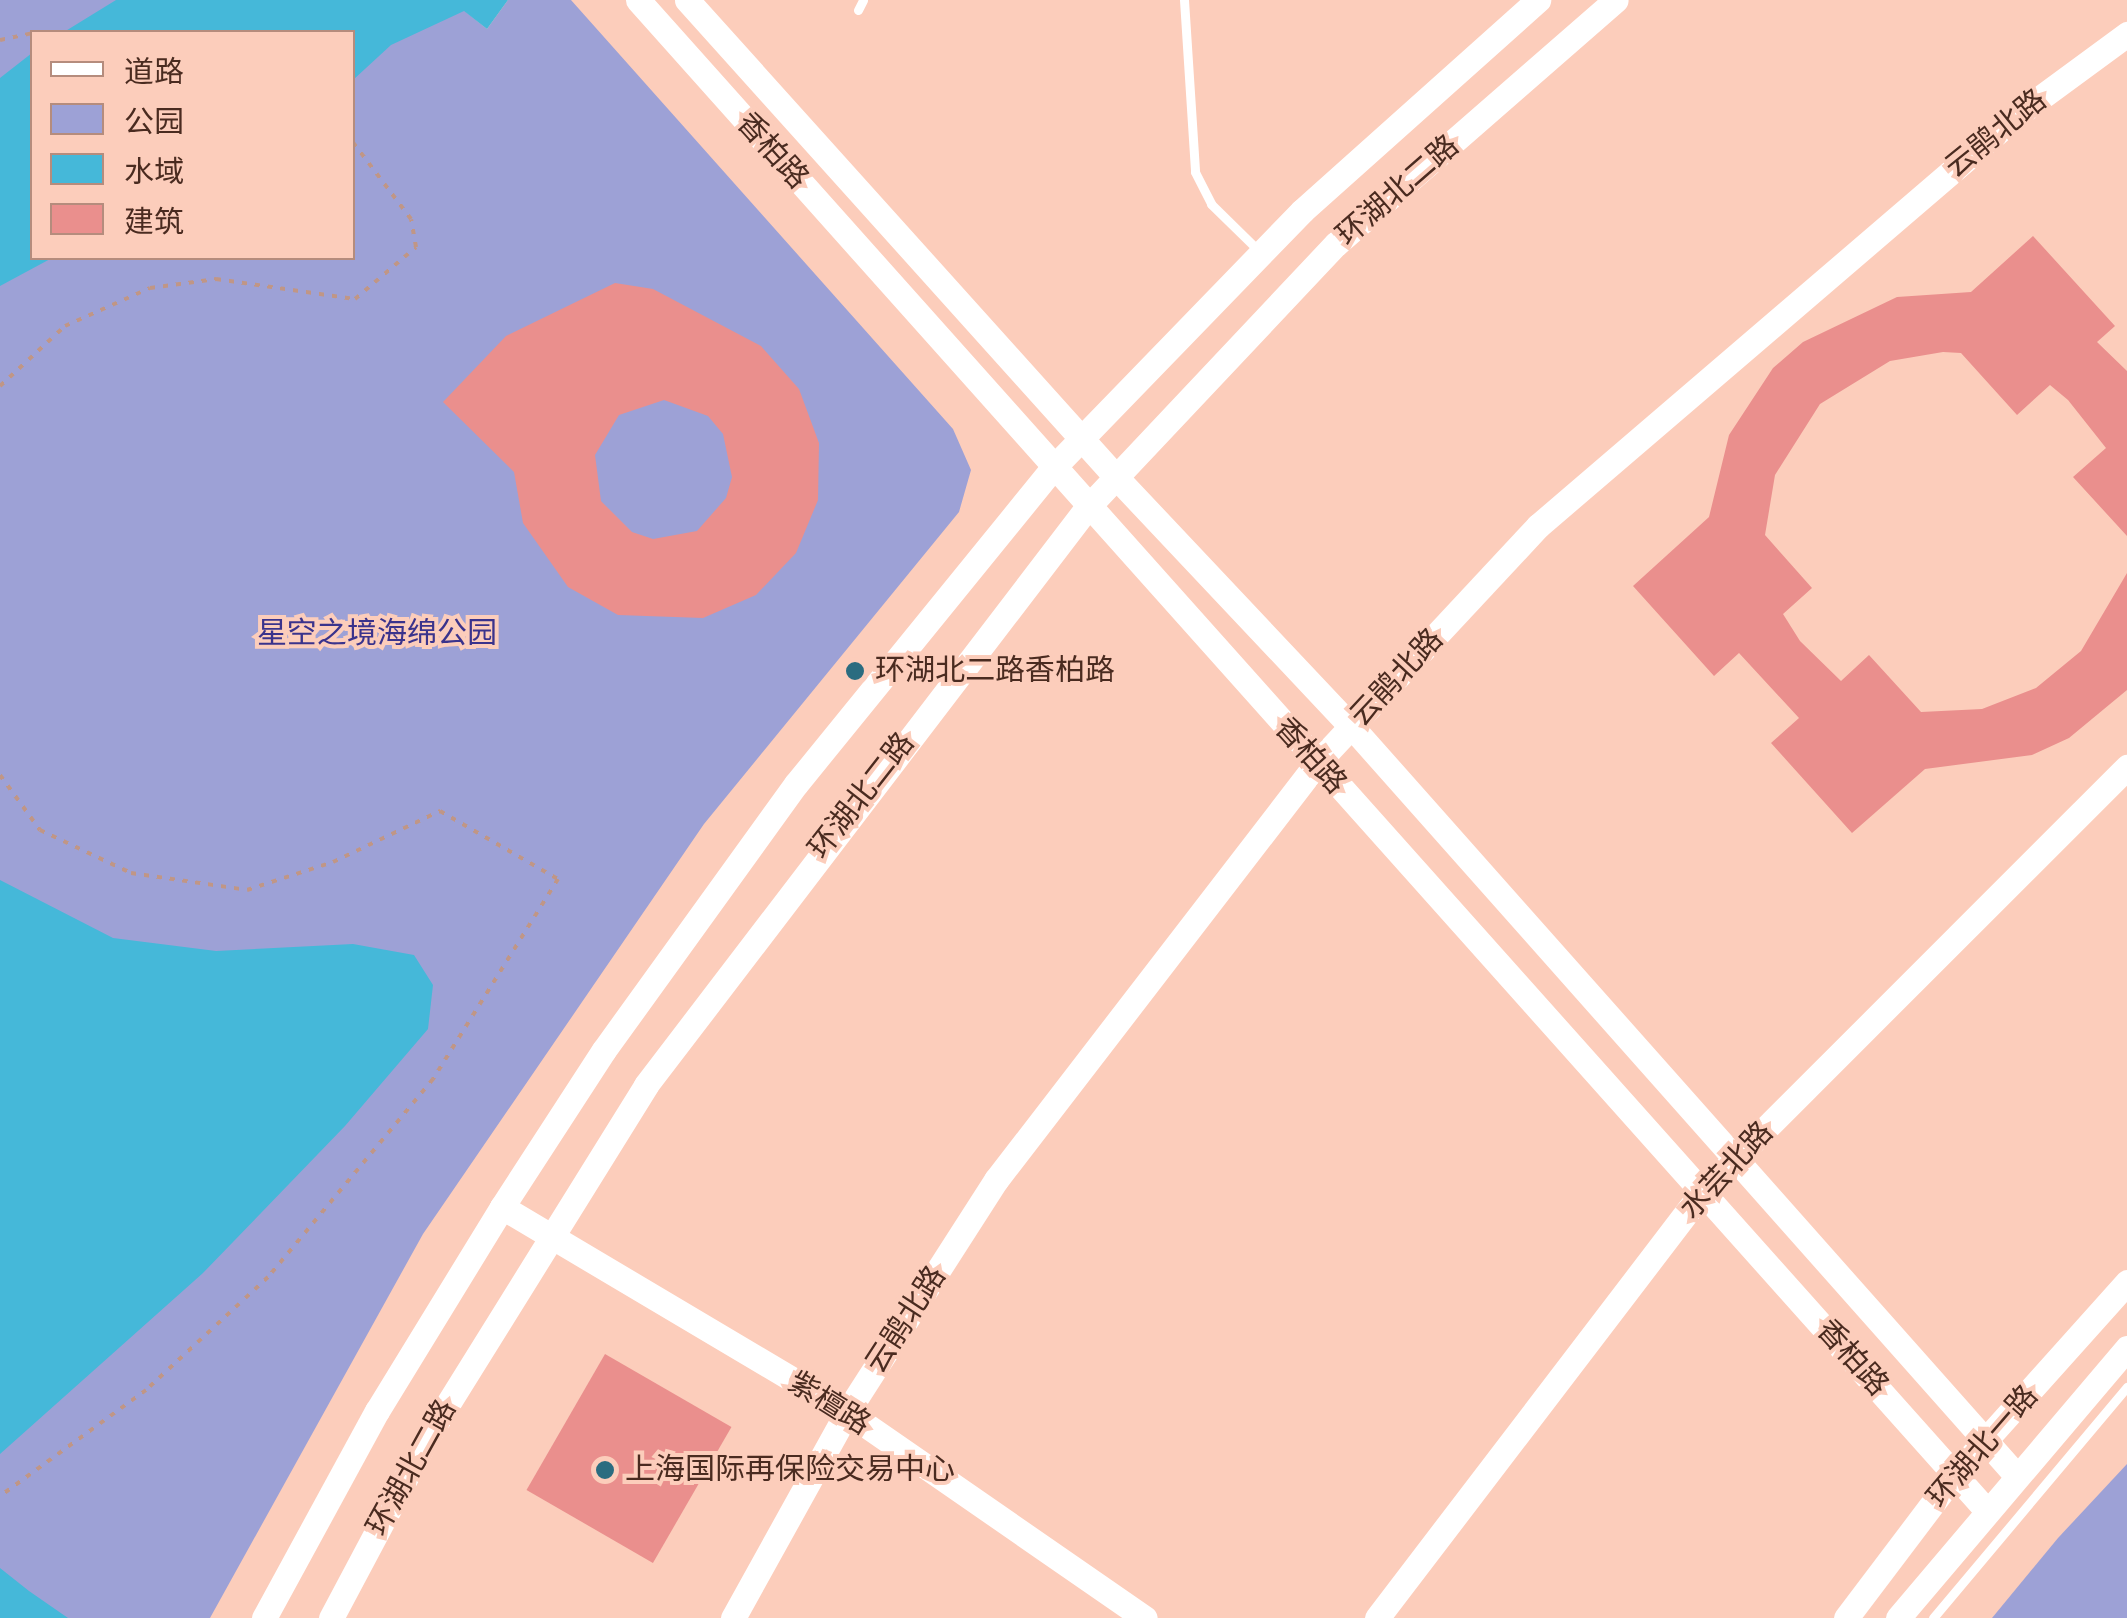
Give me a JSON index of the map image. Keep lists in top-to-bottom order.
{
  "streets": {
    "main road": [
      "云鹃北路",
      "香柏路",
      "环湖北二路",
      "水芸北路",
      "紫檀路",
      "环湖北一路"
    ]
  },
  "crossings": [
    ["云鹃北路", "香柏路"],
    ["云鹃北路", "紫檀路"],
    ["香柏路", "环湖北二路"],
    ["香柏路", "水芸北路"],
    ["香柏路", "环湖北一路"],
    ["环湖北二路", "紫檀路"]
  ],
  "parks": ["星空之境海绵公园"],
  "places": ["环湖北二路香柏路", "上海国际再保险交易中心"],
  "legend": [
    "道路",
    "公园",
    "水域",
    "建筑"
  ]
}
